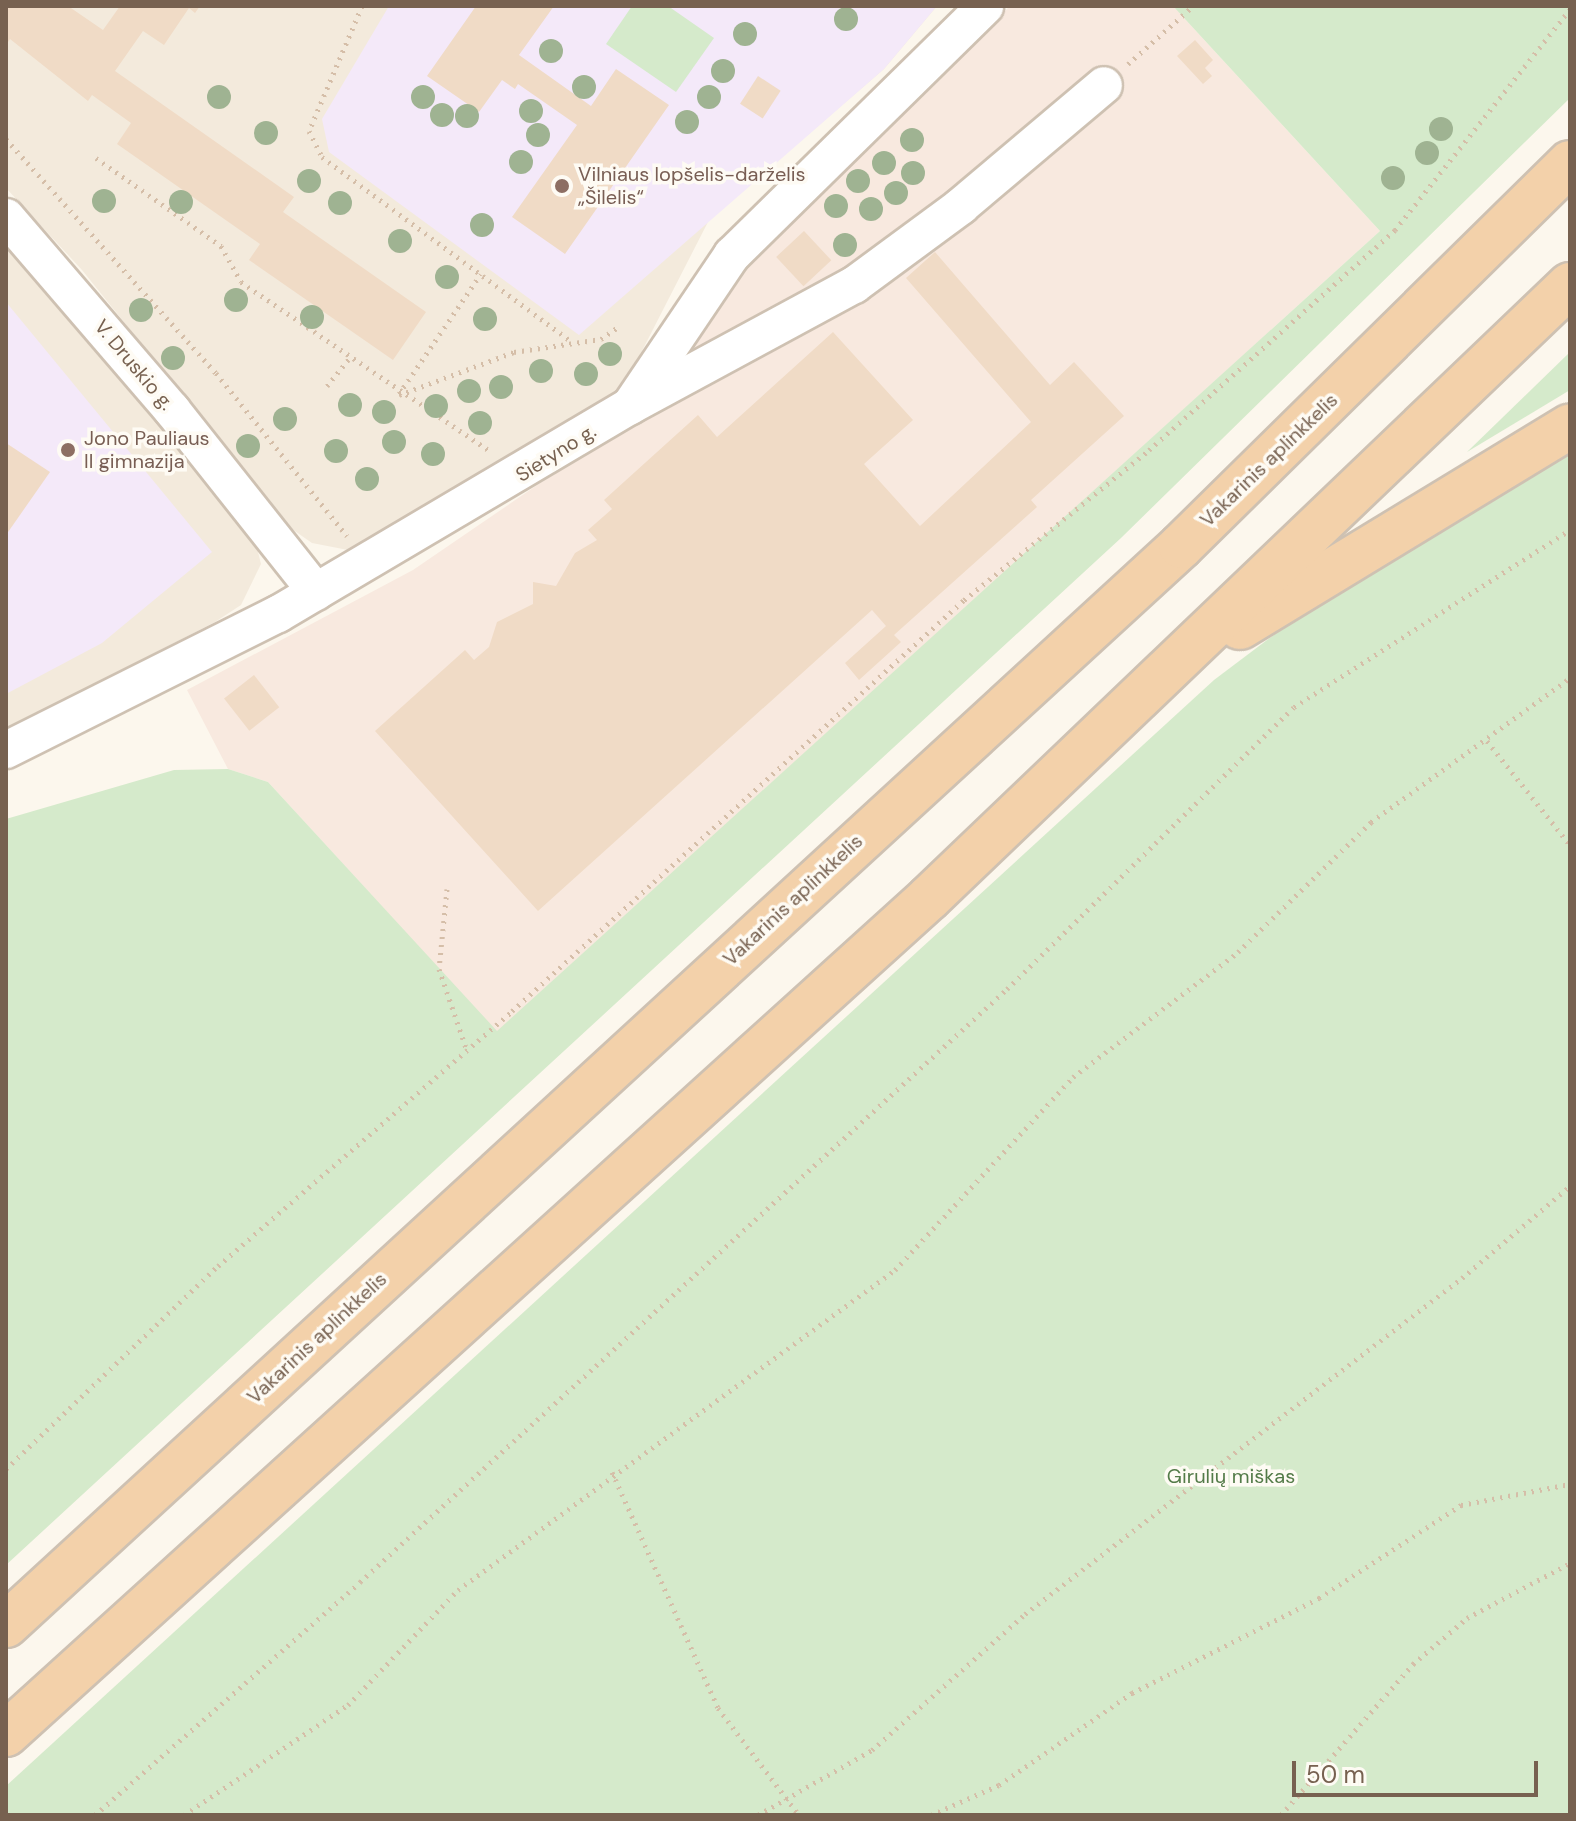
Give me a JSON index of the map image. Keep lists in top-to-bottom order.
{
  "streets": {
    "highway": ["Vakarinis aplinkkelis"],
    "street": ["V. Druskio g.", "Sietyno g."]
  },
  "crossings": [
    ["V. Druskio g.", "Sietyno g."]
  ],
  "parks": ["Girulių miškas"],
  "places": ["Vilniaus lopšelis-darželis „Šilelis“", "Jono Pauliaus II gimnazija"],
  "scale_bar": "50 m"
}
